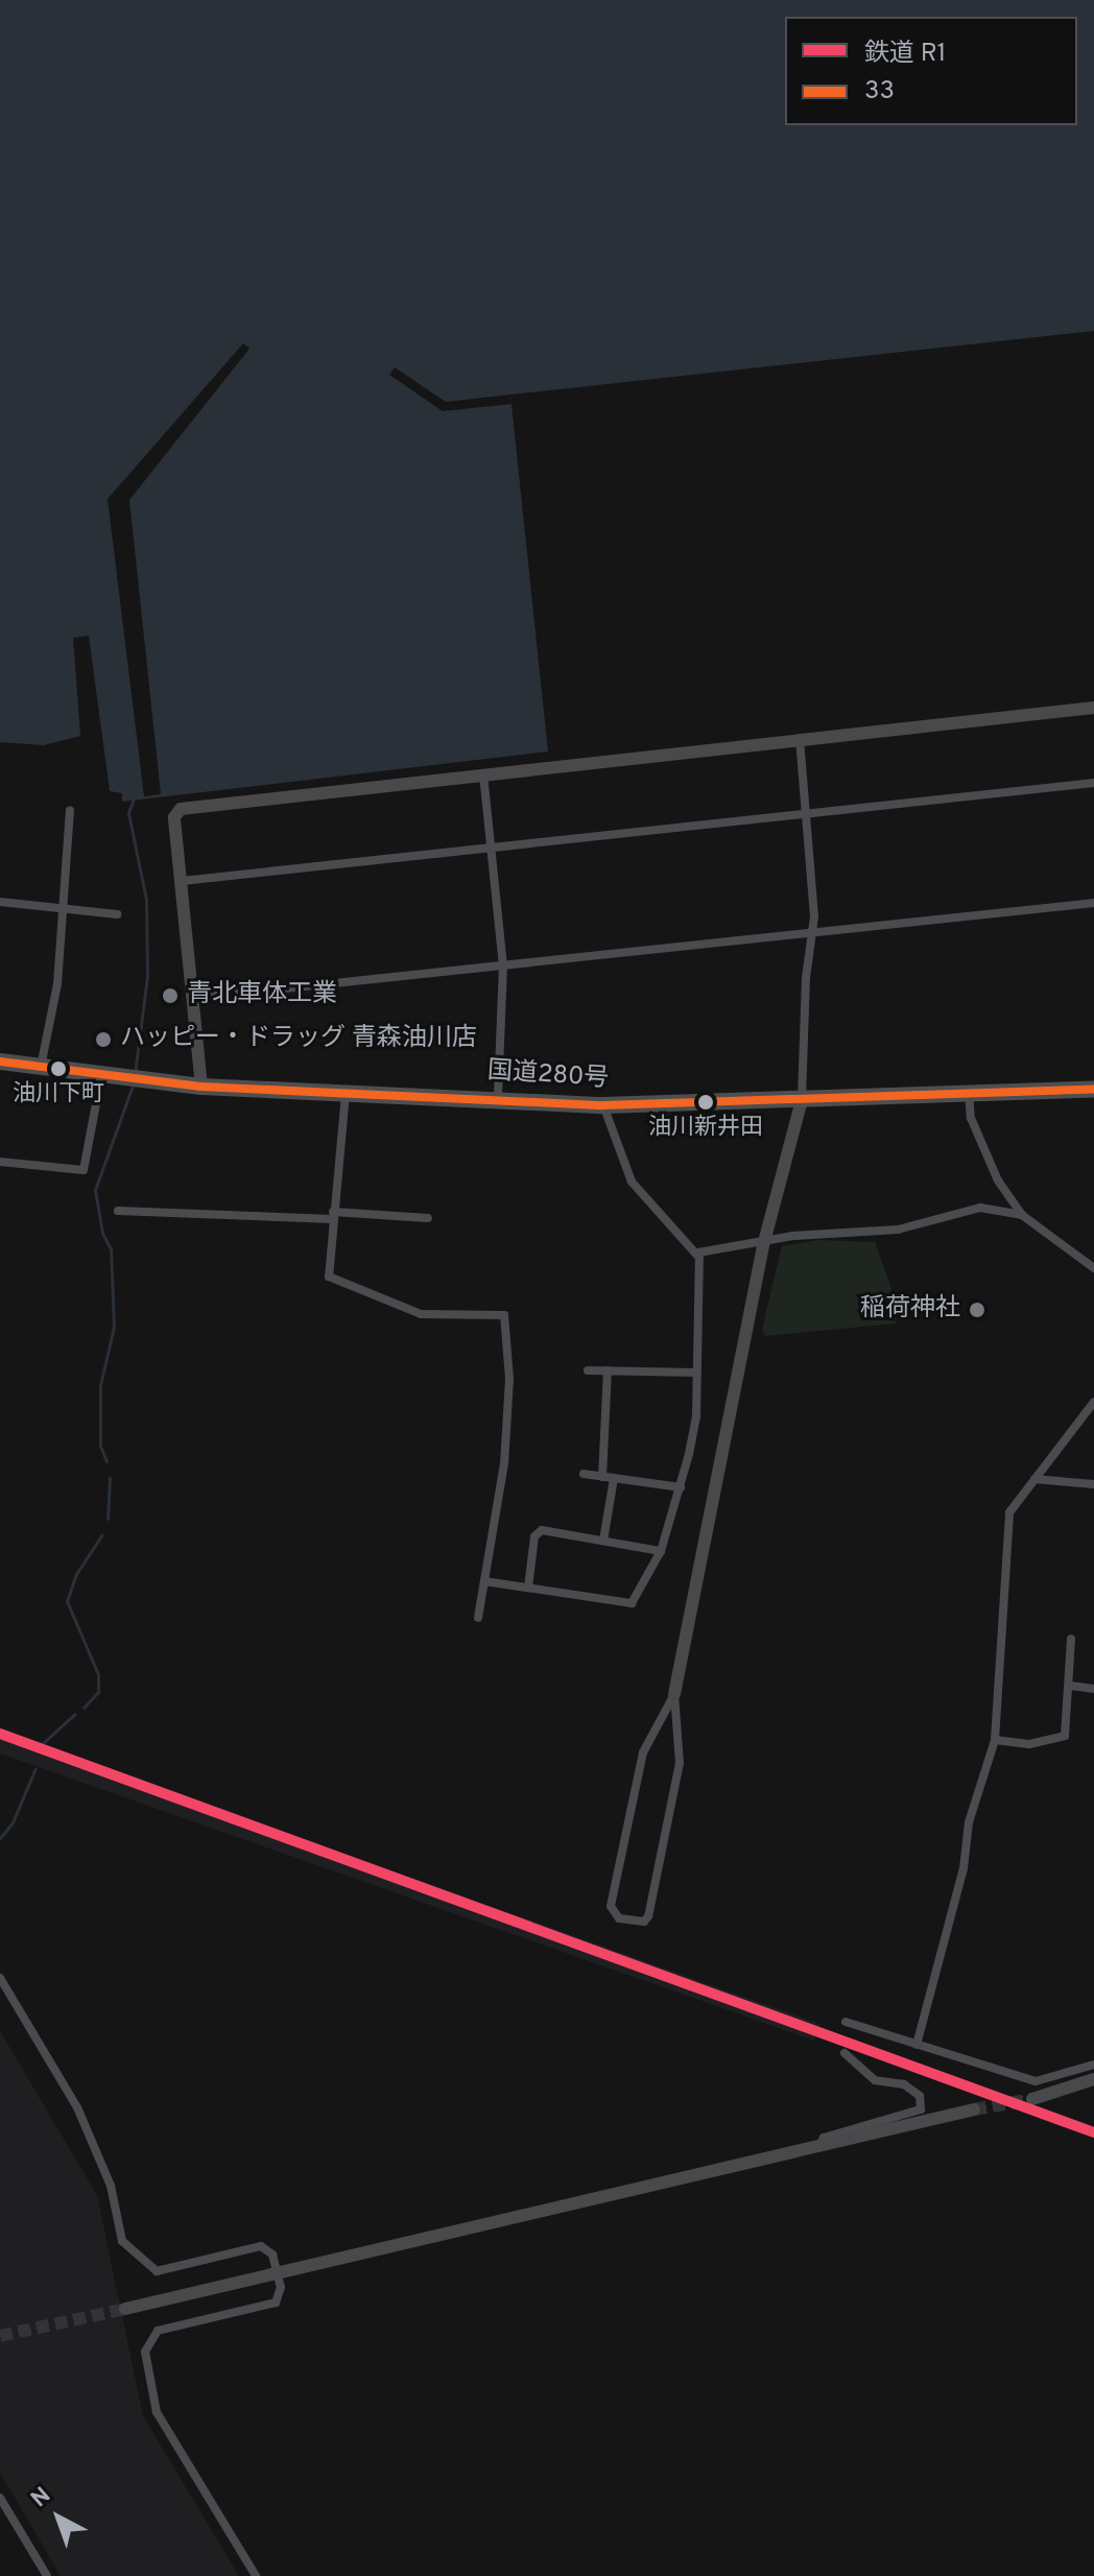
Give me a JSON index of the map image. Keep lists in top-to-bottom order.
{
  "streets": {
    "highway": ["国道280号"]
  },
  "places": [
    "青北車体工業",
    "ハッピー・ドラッグ 青森油川店",
    "油川下町",
    "油川新井田",
    "稲荷神社"
  ],
  "lines": ["transit line 33", "rail line R1"],
  "legend": ["鉄道 R1", "33"],
  "north": "top left"
}
